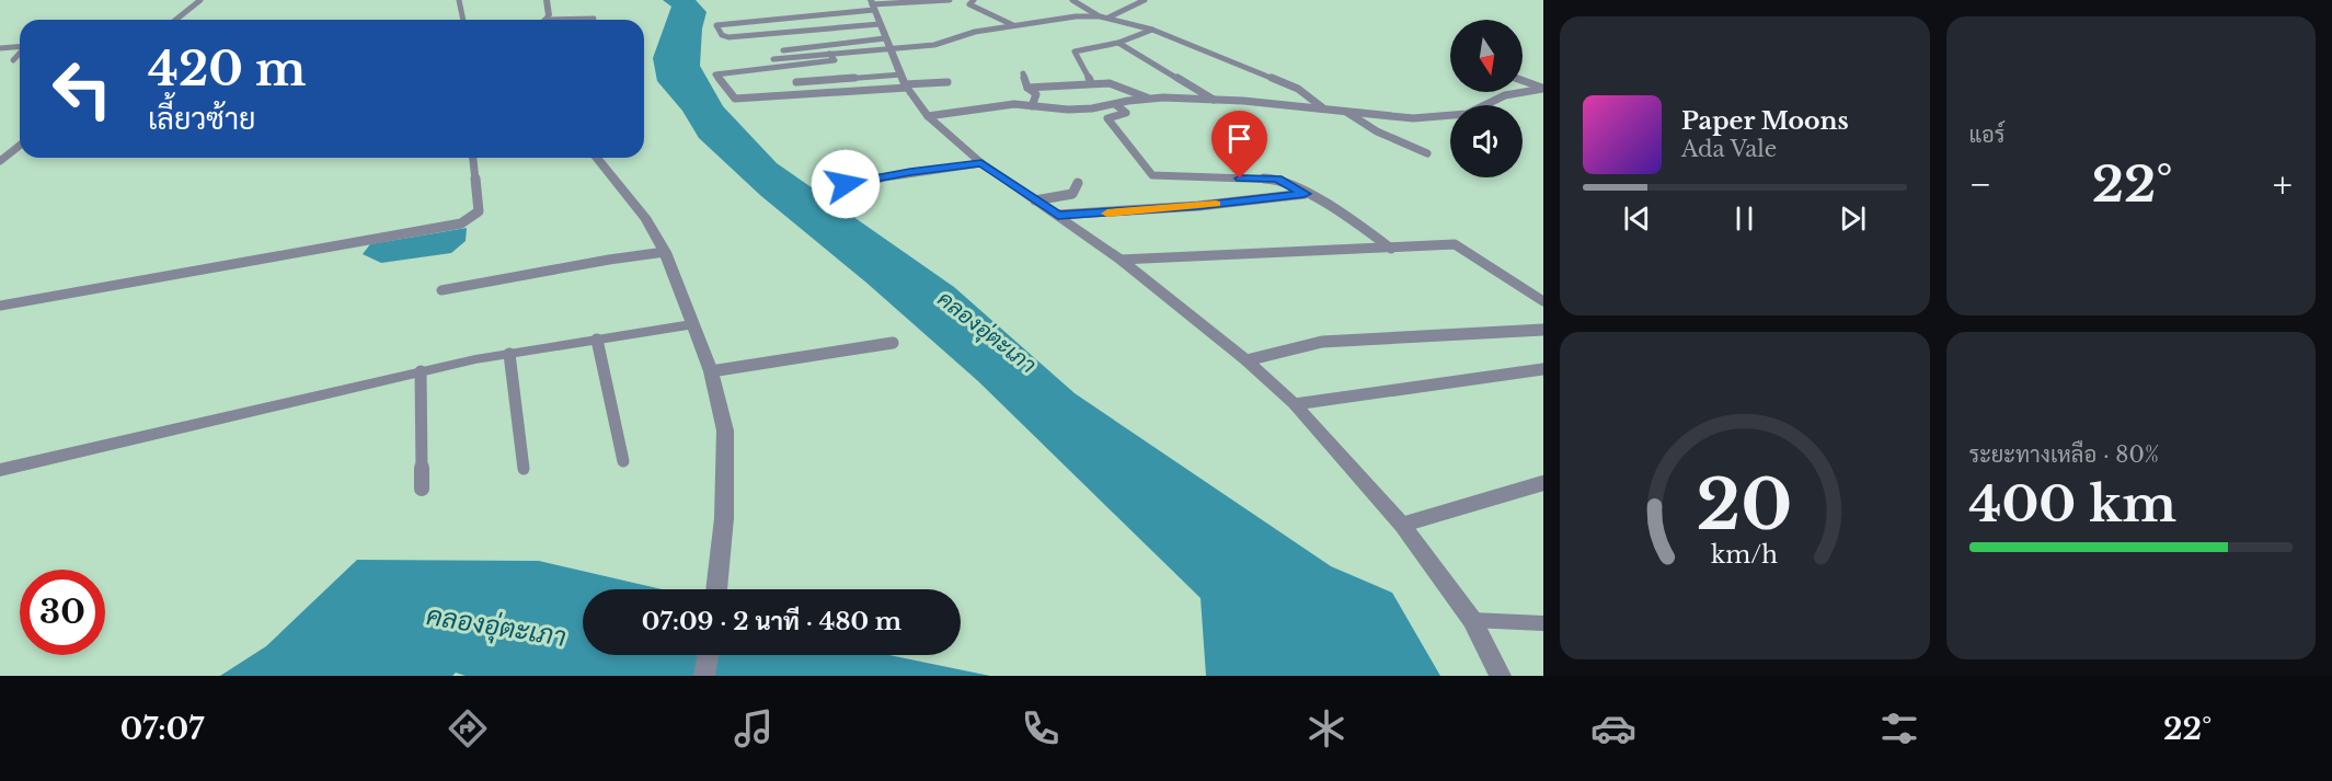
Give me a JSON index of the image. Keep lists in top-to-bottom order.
{
  "water": ["คลองอุ่ตะเภา"],
  "north": "bottom",
  "page": {
    "tile": [
      "แอร์",
      ["ระยะทางเหลือ · 80%", "400 km"]
    ],
    "turn": ["420 m", "เลี้ยวซ้าย"],
    "song": ["Paper Moons", "Ada Vale"],
    "heat": ["−", "22°", "+"],
    "limit": "30",
    "trip": "07:09 · 2 นาที · 480 m",
    "tabs": ["07:07", "22°"],
    "gauge": ["20", "km/h"]
  }
}
